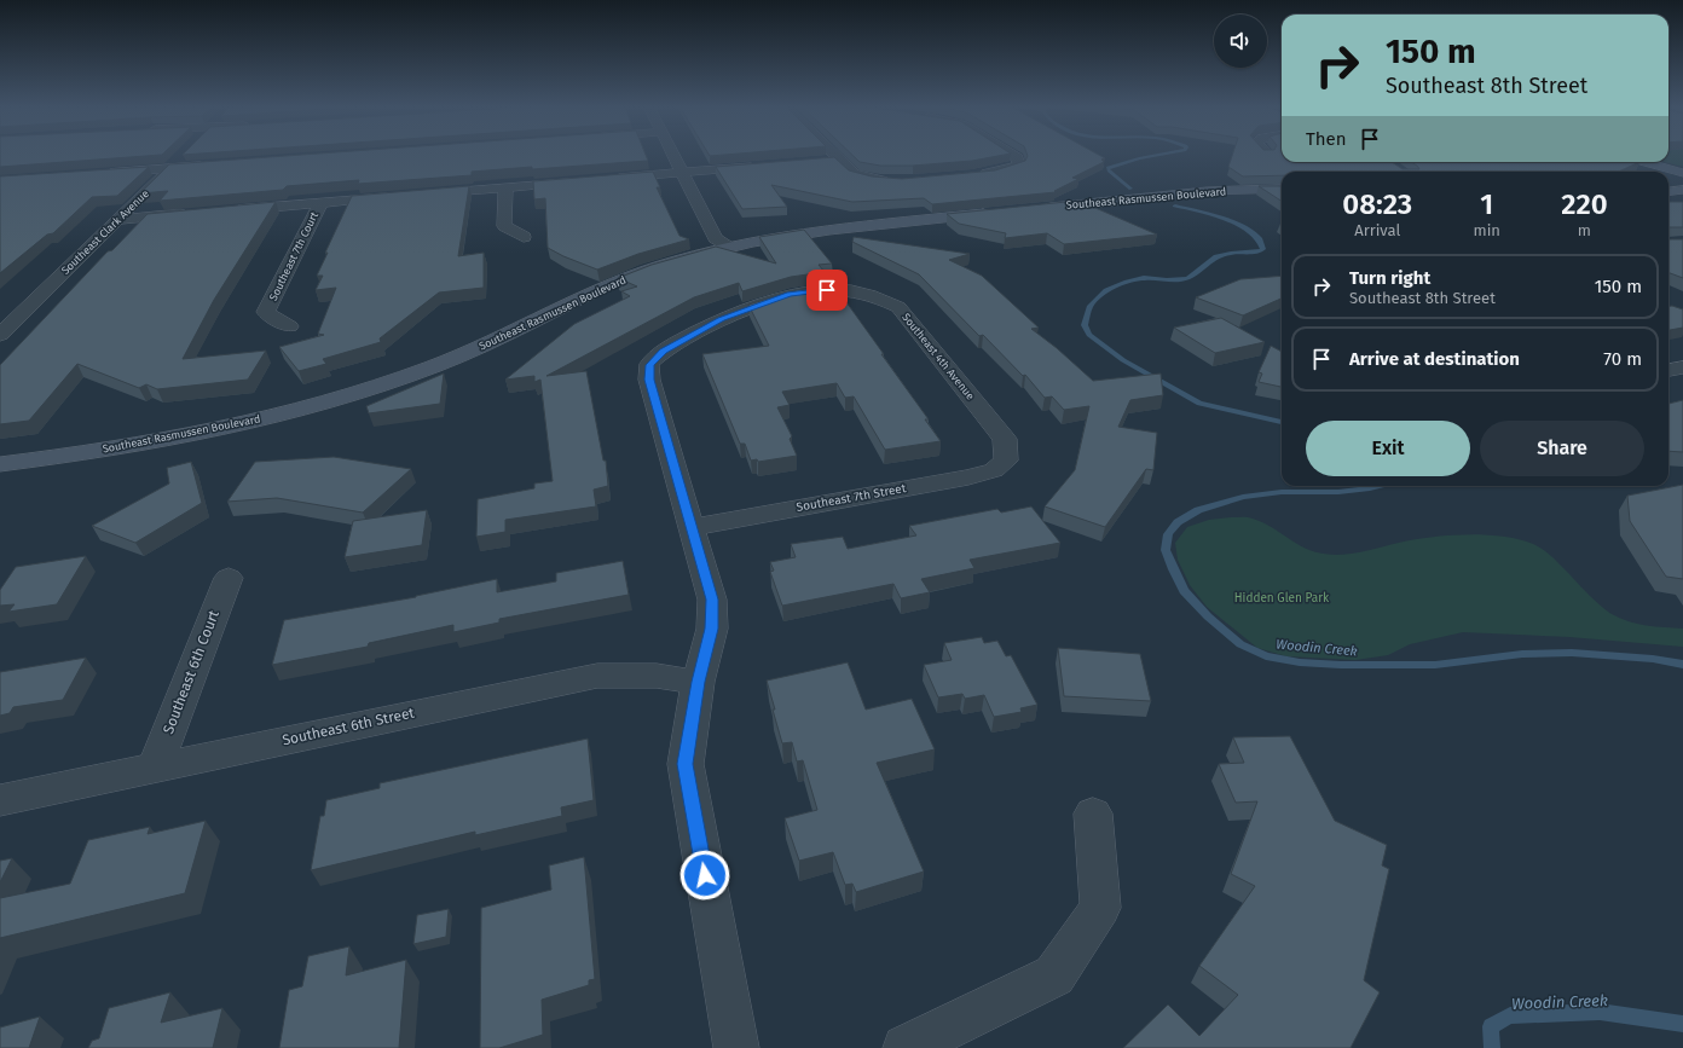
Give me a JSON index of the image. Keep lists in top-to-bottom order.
{
  "streets": {
    "street": [
      "Southeast Rasmussen Boulevard",
      "Southeast Clark Avenue",
      "Southeast 7th Court",
      "Southeast 4th Avenue",
      "Southeast 7th Street",
      "Southeast 6th Court",
      "Southeast 6th Street"
    ]
  },
  "crossings": [
    ["Southeast 4th Avenue", "Southeast 7th Street"],
    ["Southeast 6th Court", "Southeast 6th Street"]
  ],
  "water": ["Woodin Creek"],
  "parks": ["Hidden Glen Park"],
  "page": {
    "turn": ["150 m", "Southeast 8th Street"],
    "then": "Then",
    "eta": [
      "08:23",
      "Arrival",
      "1",
      "min",
      "220",
      "m"
    ],
    "list": [
      {
        "name": "Turn right",
        "note": "Southeast 8th Street",
        "value": "150 m"
      },
      {
        "name": "Arrive at destination",
        "value": "70 m"
      }
    ],
    "buttons": ["Exit", "Share"]
  }
}
